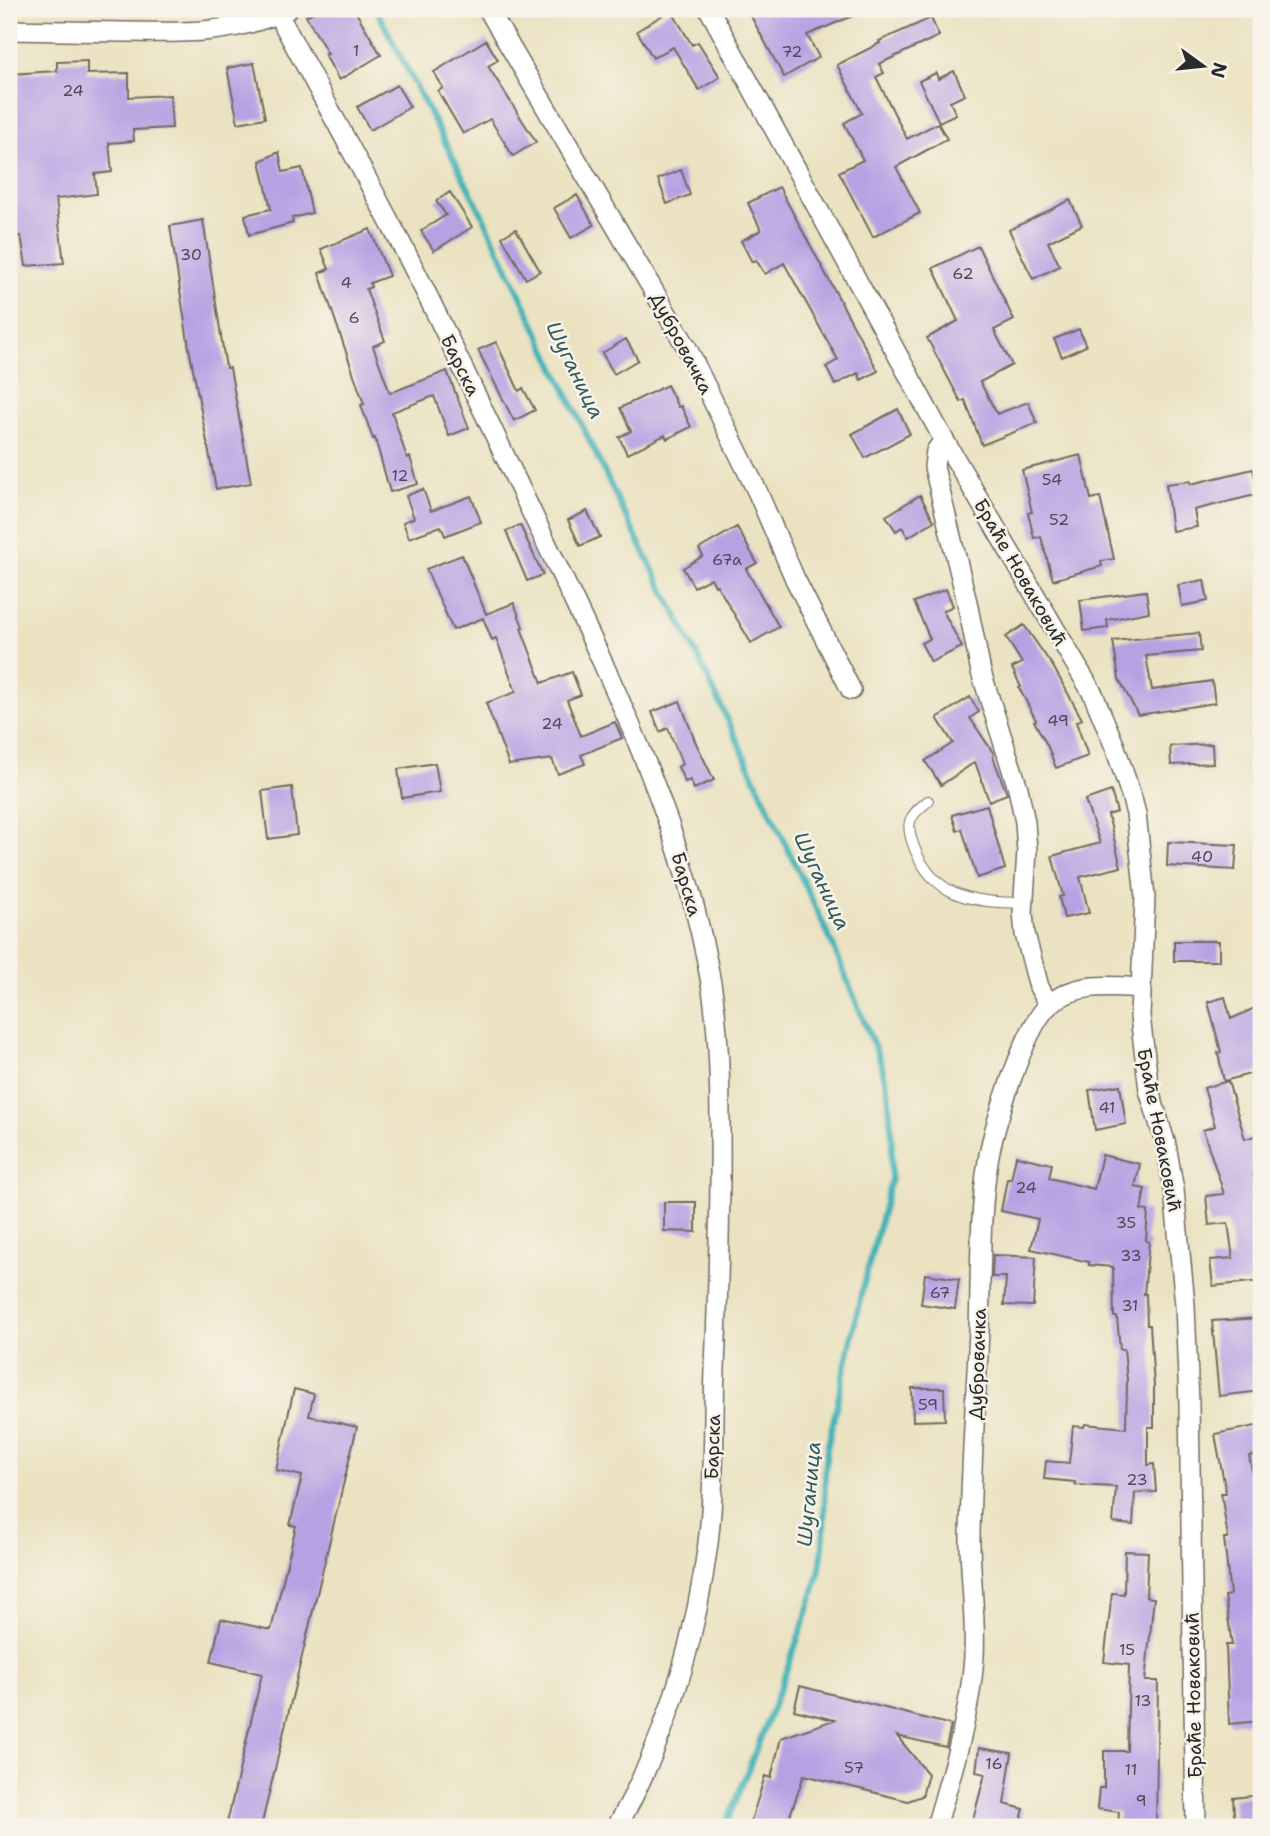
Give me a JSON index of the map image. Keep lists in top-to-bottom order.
{
  "streets": {
    "street": ["Дубровачка", "Барска", "Браће Новаковић"]
  },
  "crossings": [
    ["Дубровачка", "Браће Новаковић"]
  ],
  "water": ["Шуганица"],
  "house_numbers": [
    "1",
    "72",
    "24",
    "30",
    "62",
    "4",
    "6",
    "12",
    "54",
    "52",
    "67a",
    "49",
    "24",
    "40",
    "41",
    "24",
    "35",
    "33",
    "67",
    "31",
    "59",
    "23",
    "15",
    "13",
    "16",
    "57",
    "11",
    "9"
  ],
  "north": "right"
}
